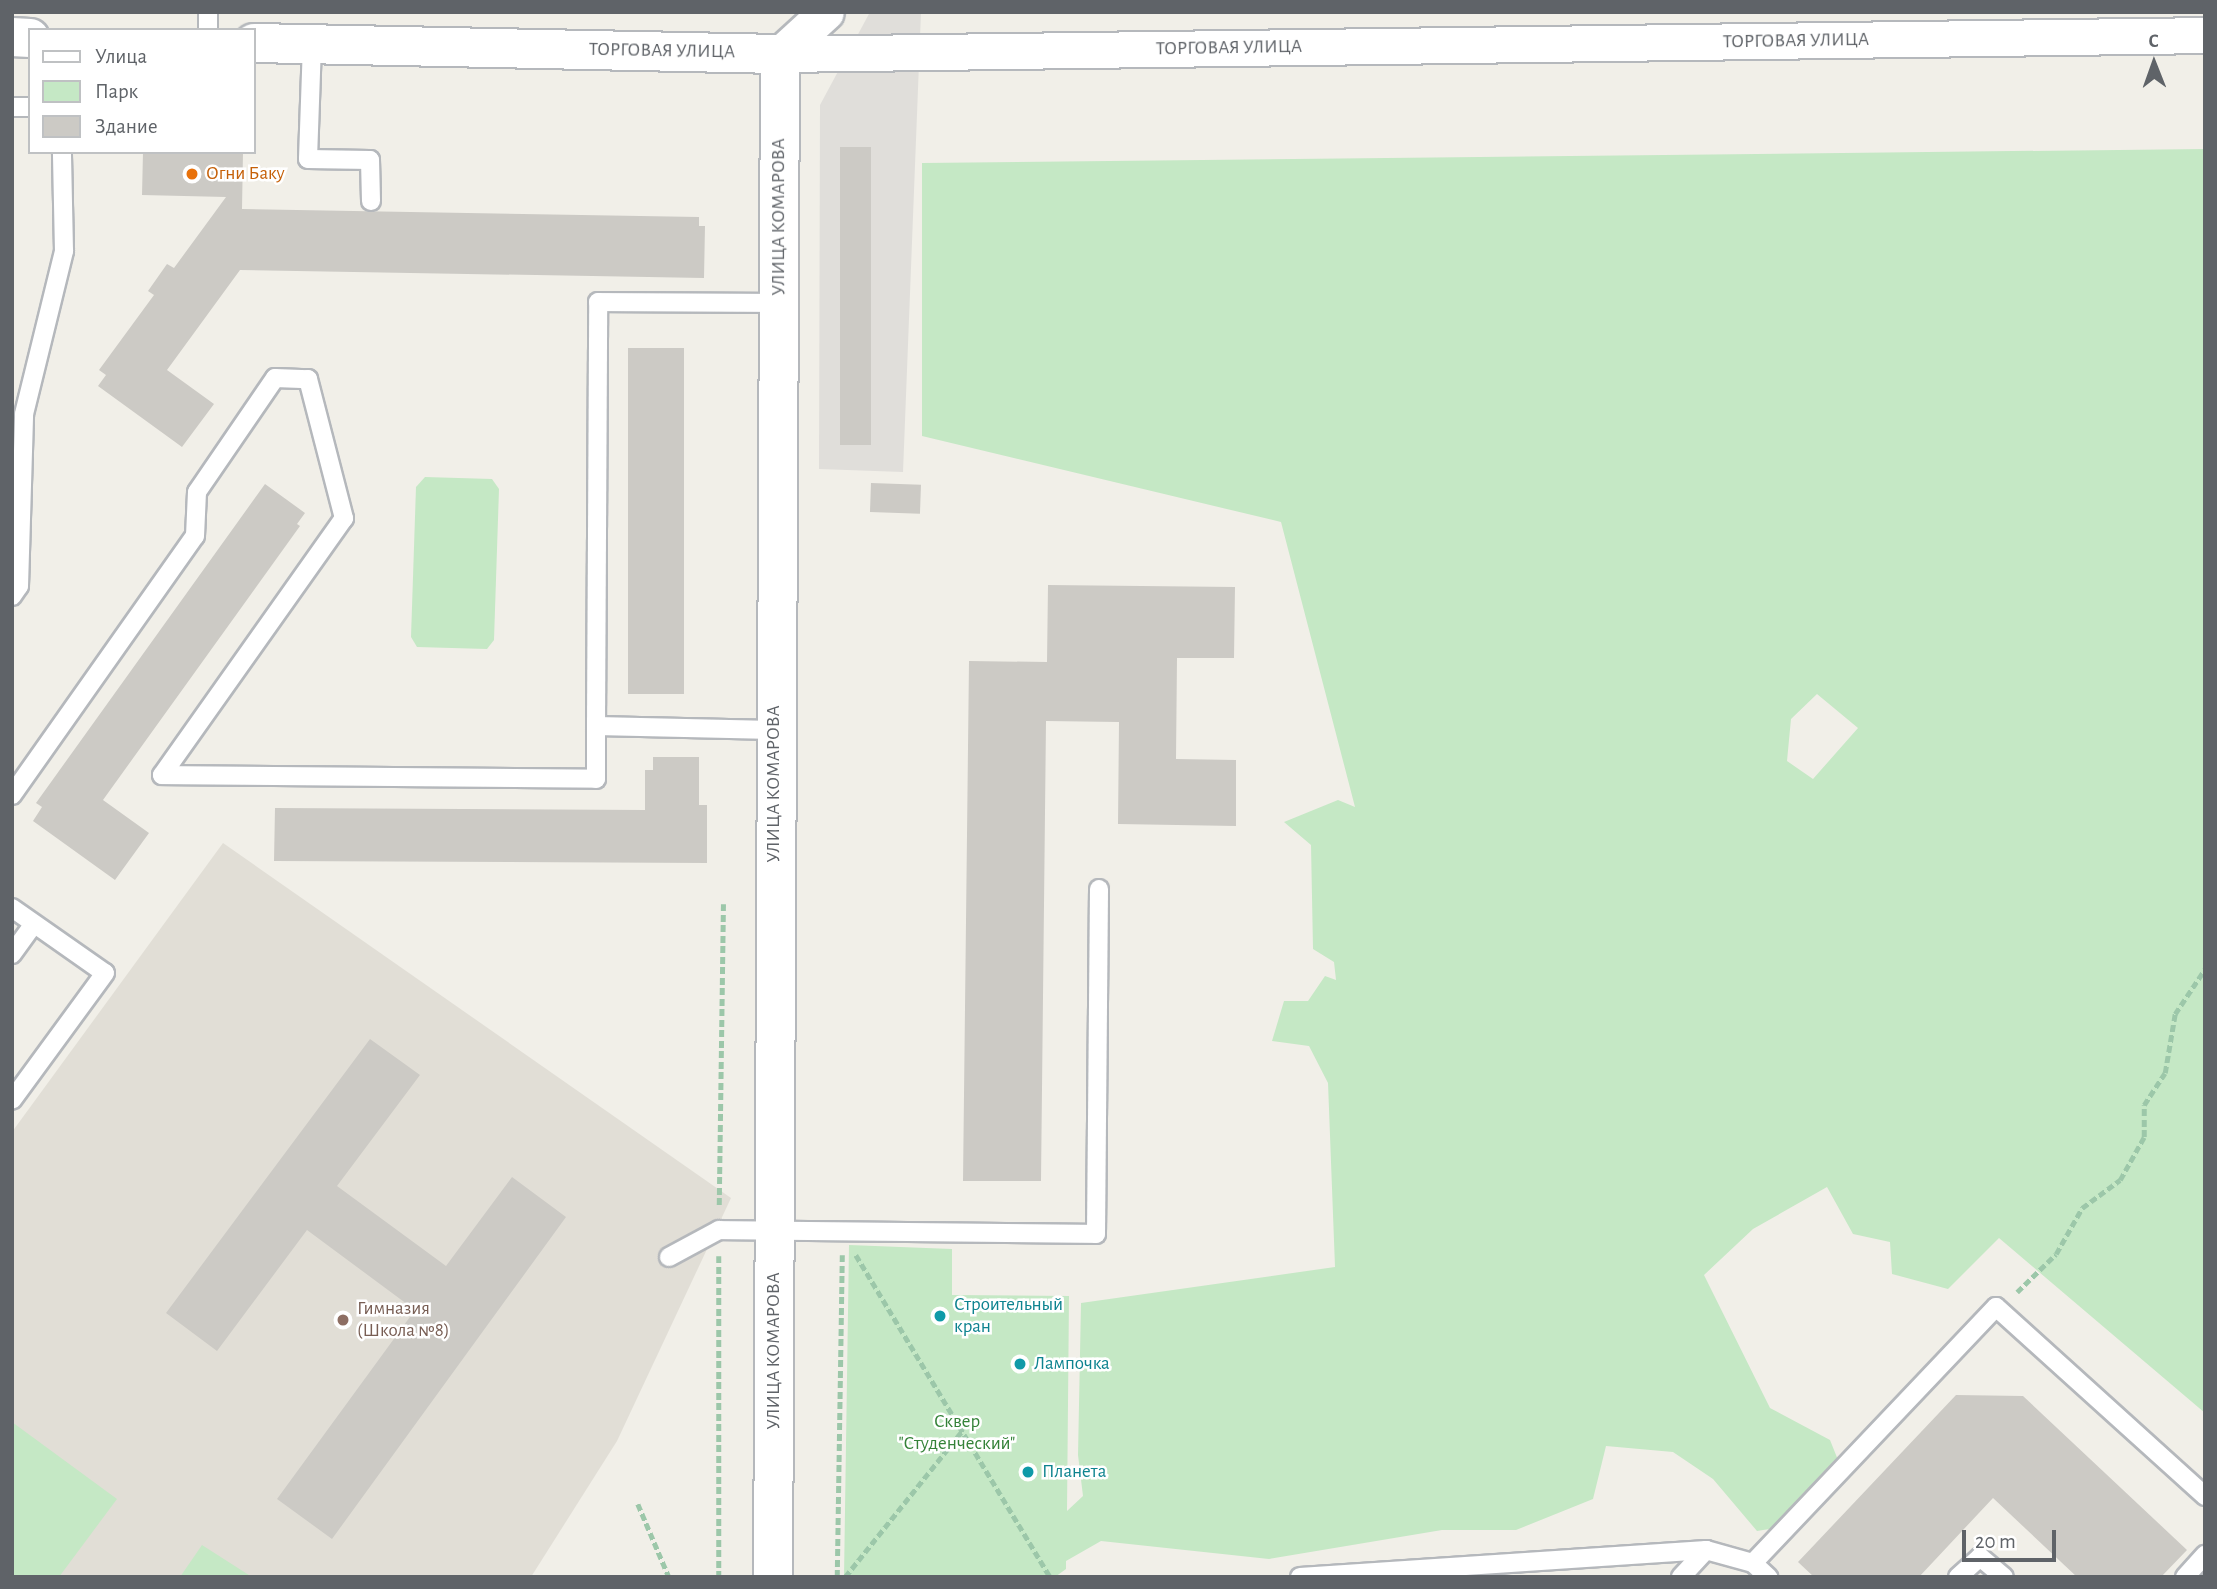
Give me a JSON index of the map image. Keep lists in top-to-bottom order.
{
  "streets": {
    "street": ["ТОРГОВАЯ УЛИЦА", "УЛИЦА КОМАРОВА"]
  },
  "crossings": [
    ["ТОРГОВАЯ УЛИЦА", "УЛИЦА КОМАРОВА"]
  ],
  "parks": ["Сквер \"Студенческий\""],
  "places": [
    "Огни Баку",
    "Строительный кран",
    "Гимназия (Школа №8)",
    "Лампочка",
    "Планета"
  ],
  "legend": ["Улица", "Парк", "Здание"],
  "scale_bar": "20 m",
  "north": "top"
}
